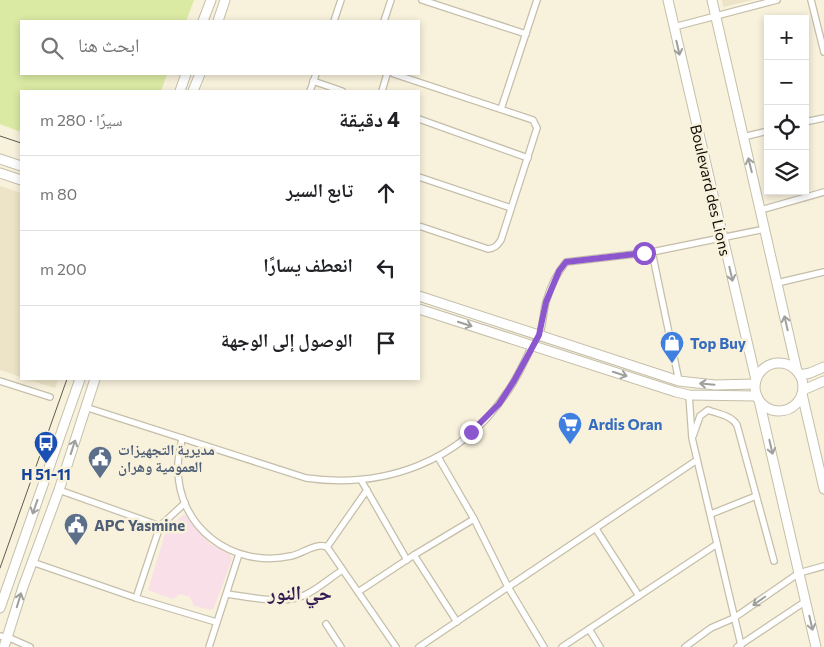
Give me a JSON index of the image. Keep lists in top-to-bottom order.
{
  "streets": {
    "main road": ["Boulevard des Lions"]
  },
  "districts": ["حي النور"],
  "places": {
    "shop": ["Top Buy"],
    "supermarket": ["Ardis Oran"],
    "bus stop": ["H 51-11"],
    "public building": ["مديرية التجهيزات العمومية وهران", "APC Yasmine"]
  },
  "page": {
    "map_buttons": ["+", "−"],
    "search": "ابحث هنا",
    "heading": ["4 دقيقة", "سيرًا · 280 m"],
    "list": [
      ["تابع السير", "80 m"],
      ["انعطف يسارًا", "200 m"],
      "الوصول إلى الوجهة"
    ]
  }
}
